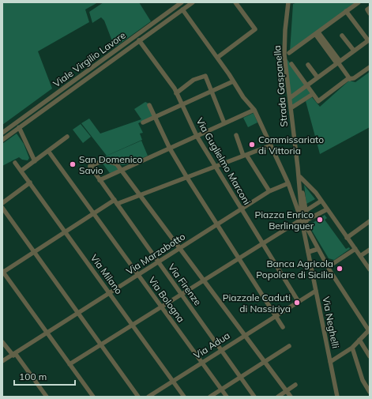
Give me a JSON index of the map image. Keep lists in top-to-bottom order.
{
  "streets": {
    "street": [
      "Viale Virgilio Lavore",
      "Strada Gaspanella",
      "Via Guglielmo Marconi",
      "Via Marzabotto",
      "Via Milano",
      "Via Firenze",
      "Via Bologna",
      "Via Neghelli",
      "Via Adua"
    ]
  },
  "crossings": [
    ["Via Guglielmo Marconi", "Via Marzabotto"],
    ["Via Guglielmo Marconi", "Via Adua"],
    ["Via Marzabotto", "Via Milano"],
    ["Via Marzabotto", "Via Firenze"],
    ["Via Marzabotto", "Via Bologna"],
    ["Via Milano", "Via Adua"],
    ["Via Firenze", "Via Adua"],
    ["Via Bologna", "Via Adua"],
    ["Via Neghelli", "Via Adua"]
  ],
  "places": [
    "Commissariato di Vittoria",
    "San Domenico Savio",
    "Piazza Enrico Berlinguer",
    "Banca Agricola Popolare di Sicilia",
    "Piazzale Caduti di Nassiriya"
  ],
  "scale_bar": "100 m"
}
